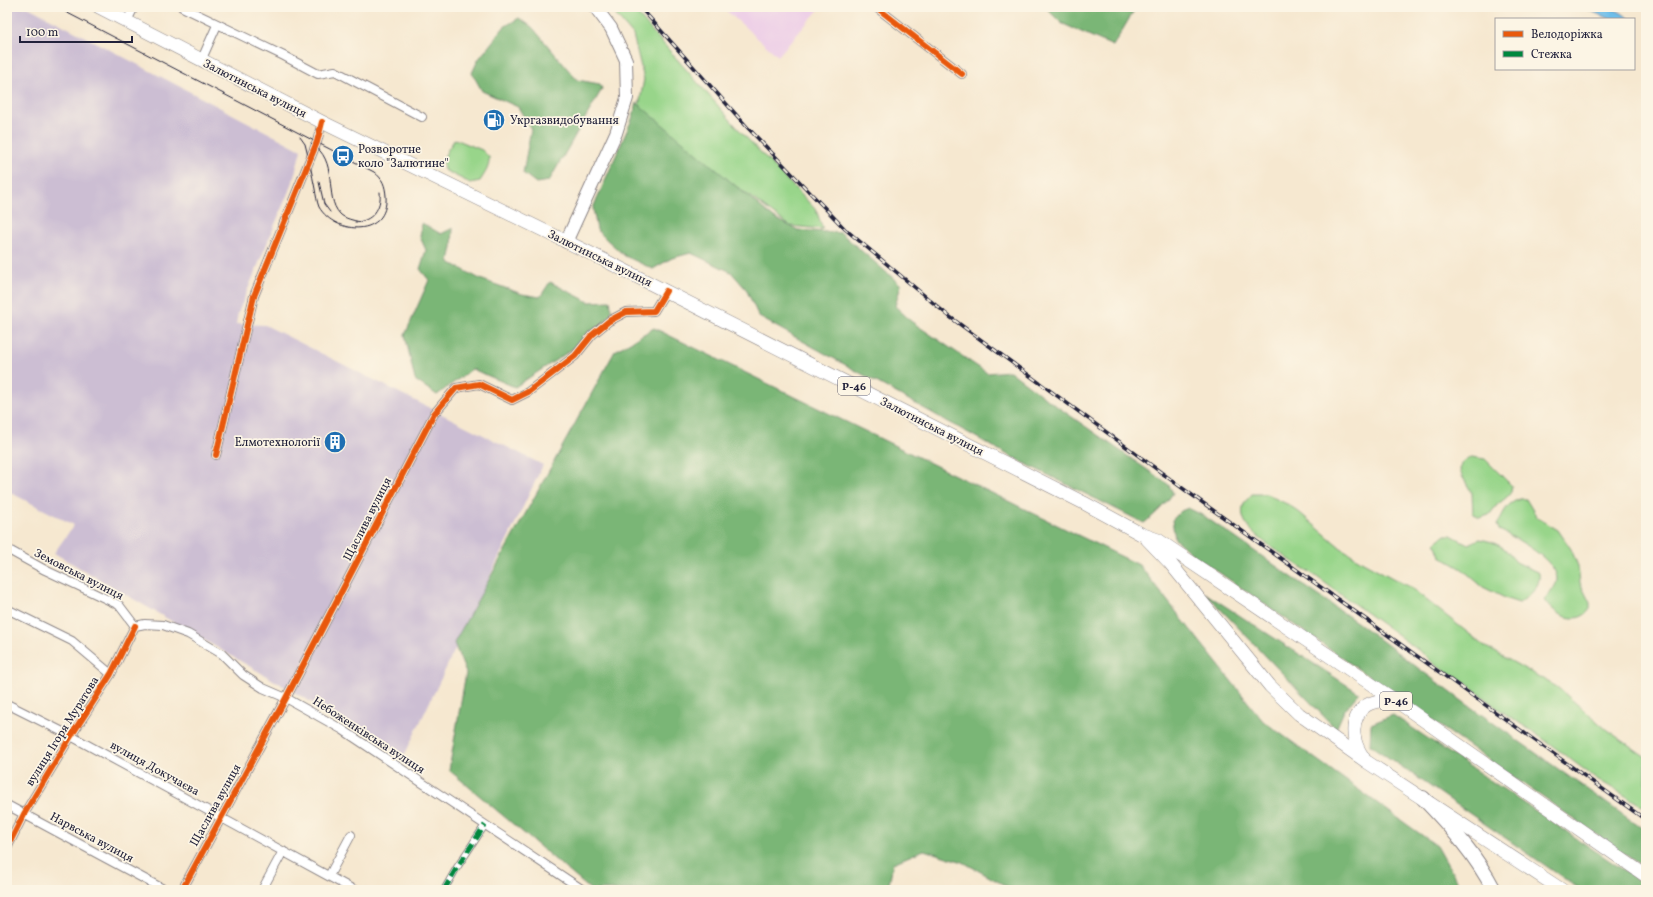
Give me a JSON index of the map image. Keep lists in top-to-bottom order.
{
  "streets": {
    "main road": ["Залютинська вулиця", "Р-46"],
    "street": [
      "Щаслива вулиця",
      "Земовська вулиця",
      "вулиця Ігоря Муратова",
      "Небоженківська вулиця",
      "вулиця Докучаєва",
      "Нарвська вулиця"
    ]
  },
  "crossings": [
    ["Залютинська вулиця", "Р-46"],
    ["Залютинська вулиця", "Щаслива вулиця"],
    ["Щаслива вулиця", "Небоженківська вулиця"],
    ["Щаслива вулиця", "вулиця Докучаєва"],
    ["Земовська вулиця", "вулиця Ігоря Муратова"],
    ["Земовська вулиця", "Небоженківська вулиця"],
    ["вулиця Ігоря Муратова", "Небоженківська вулиця"],
    ["вулиця Ігоря Муратова", "вулиця Докучаєва"],
    ["вулиця Ігоря Муратова", "Нарвська вулиця"]
  ],
  "places": {
    "fuel station": ["Укргазвидобування"],
    "bus stop": ["Розворотне коло \"Залютине\""],
    "building": ["Елмотехнології"]
  },
  "legend": ["Велодоріжка", "Стежка"],
  "scale_bar": "100 m"
}
